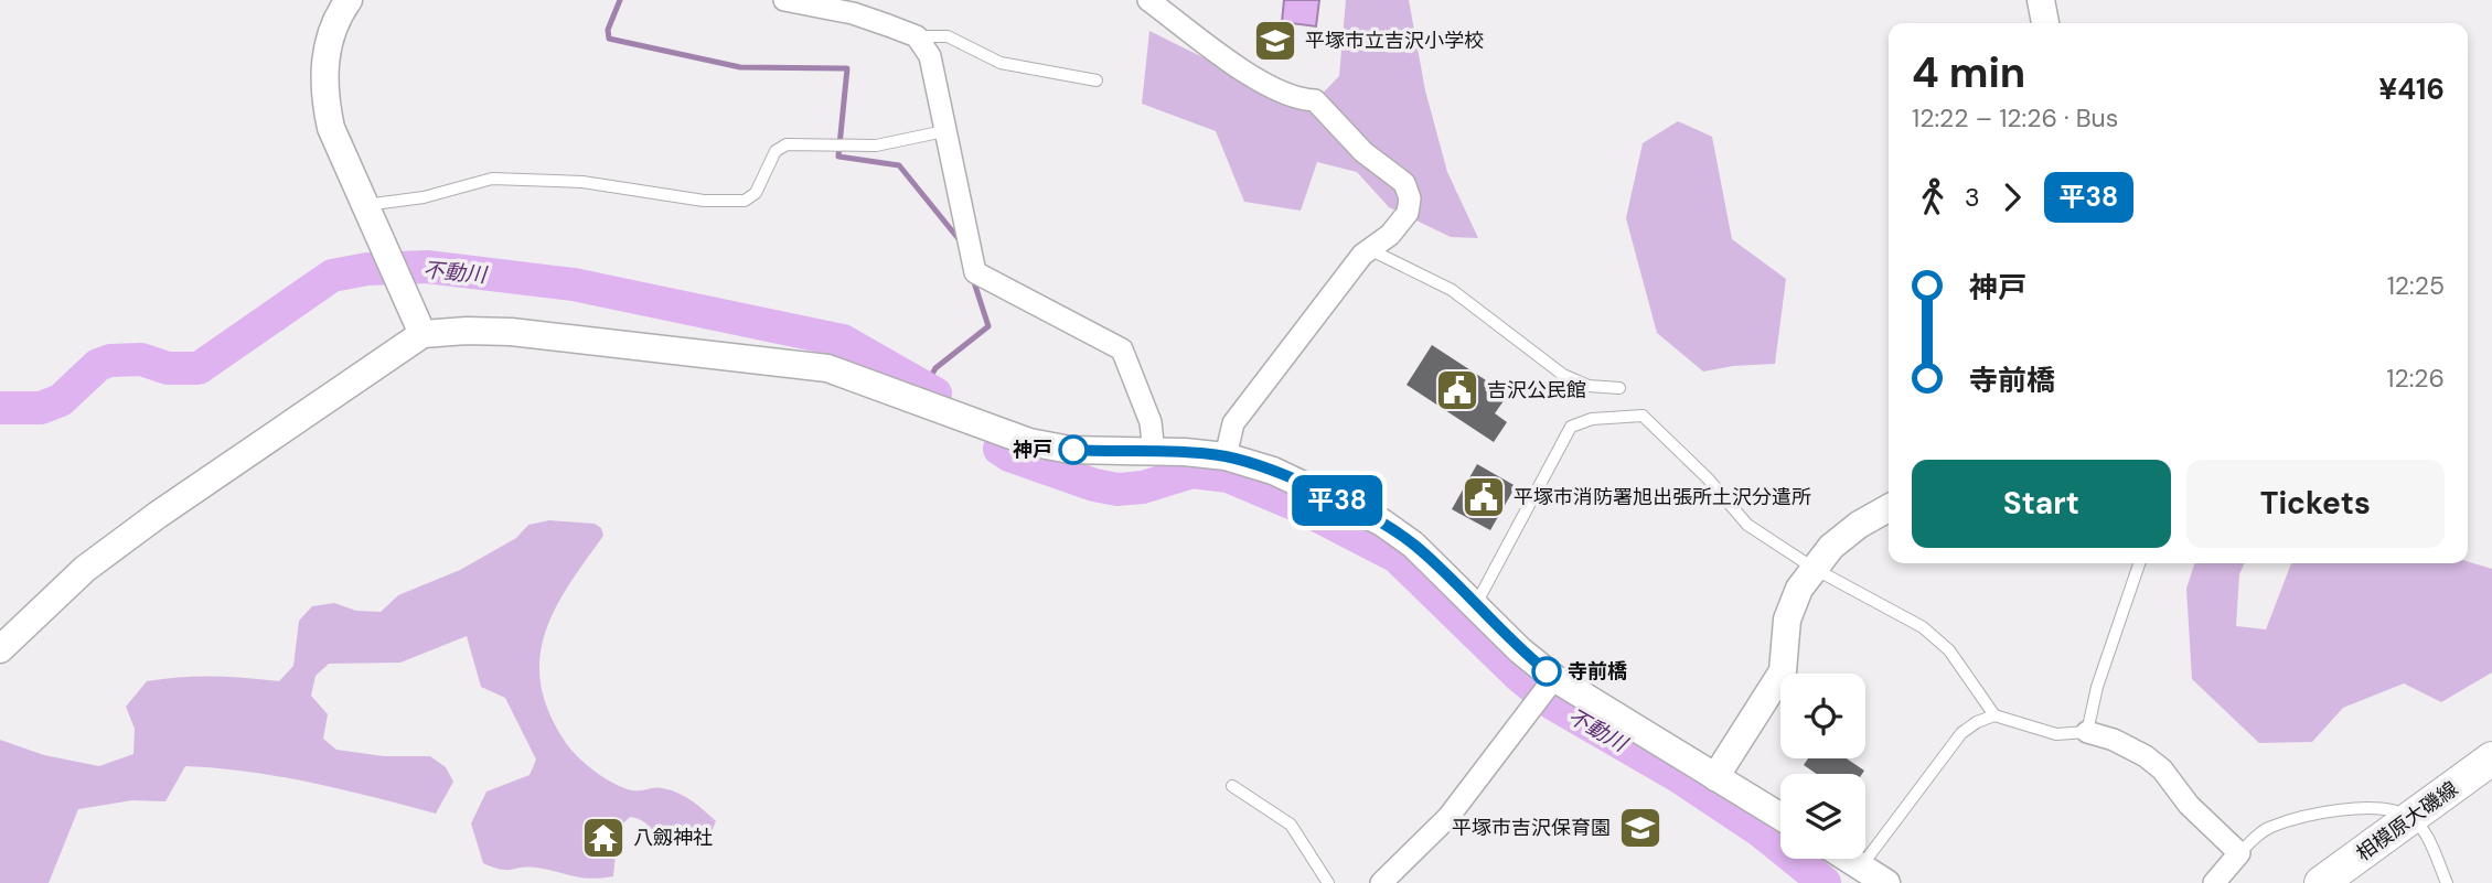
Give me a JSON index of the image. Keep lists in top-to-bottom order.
{
  "streets": {
    "main road": ["相模原大磯線"]
  },
  "water": ["不動川"],
  "places": {
    "school or university": ["平塚市立吉沢小学校", "平塚市吉沢保育園"],
    "public building": ["吉沢公民館", "平塚市消防署旭出張所土沢分遣所"],
    "other": ["神戸", "寺前橋"],
    "temple": ["八劔神社"]
  },
  "lines": ["bus line 平38"],
  "page": {
    "on_map": "平38",
    "heading": ["4 min", "12:22 – 12:26 · Bus", "¥416"],
    "legs": ["3", "平38"],
    "list": [
      {
        "name": "神戸",
        "value": "12:25"
      },
      {
        "name": "寺前橋",
        "value": "12:26"
      }
    ],
    "buttons": ["Start", "Tickets"]
  }
}
